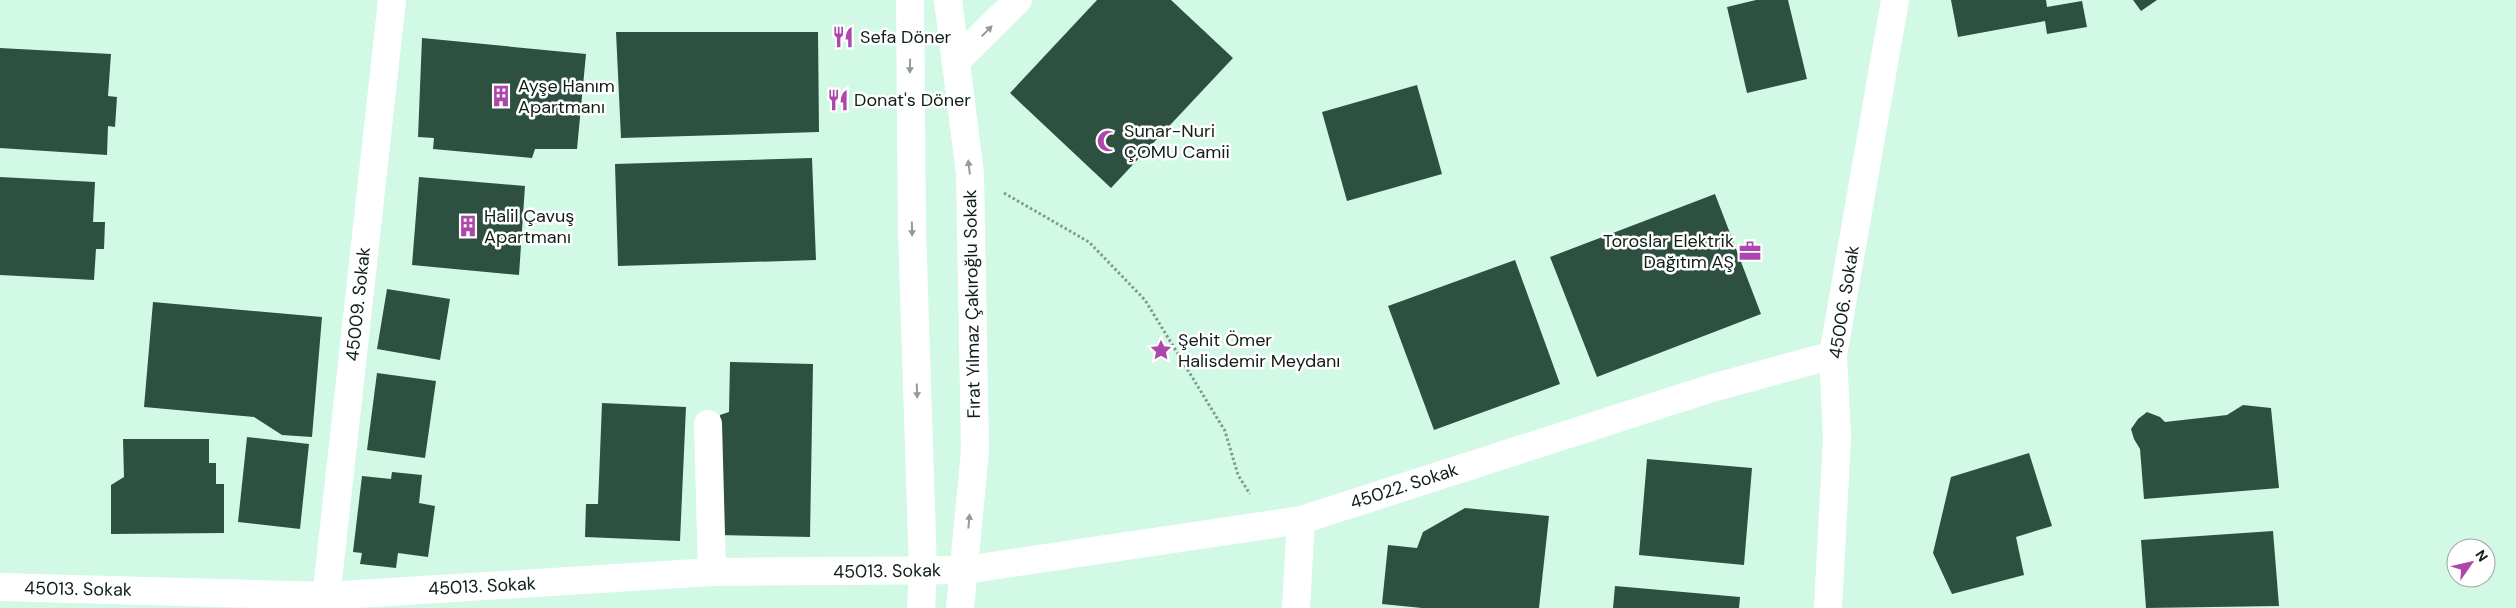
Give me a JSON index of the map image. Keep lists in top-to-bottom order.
{
  "streets": {
    "street": [
      "45006. Sokak",
      "45009. Sokak",
      "Fırat Yılmaz Çakıroğlu Sokak",
      "45022. Sokak",
      "45013. Sokak"
    ]
  },
  "crossings": [
    ["45006. Sokak", "45022. Sokak"],
    ["45009. Sokak", "45013. Sokak"],
    ["Fırat Yılmaz Çakıroğlu Sokak", "45022. Sokak"],
    ["Fırat Yılmaz Çakıroğlu Sokak", "45013. Sokak"],
    ["45022. Sokak", "45013. Sokak"]
  ],
  "places": {
    "restaurant": ["Sefa Döner", "Donat's Döner"],
    "building": ["Ayşe Hanım Apartmanı", "Halil Çavuş Apartmanı"],
    "mosque": ["Sunar-Nuri ÇOMU Camii"],
    "office": ["Toroslar Elektrik Dağıtım AŞ"],
    "place": ["Şehit Ömer Halisdemir Meydanı"]
  },
  "north": "top right"
}
